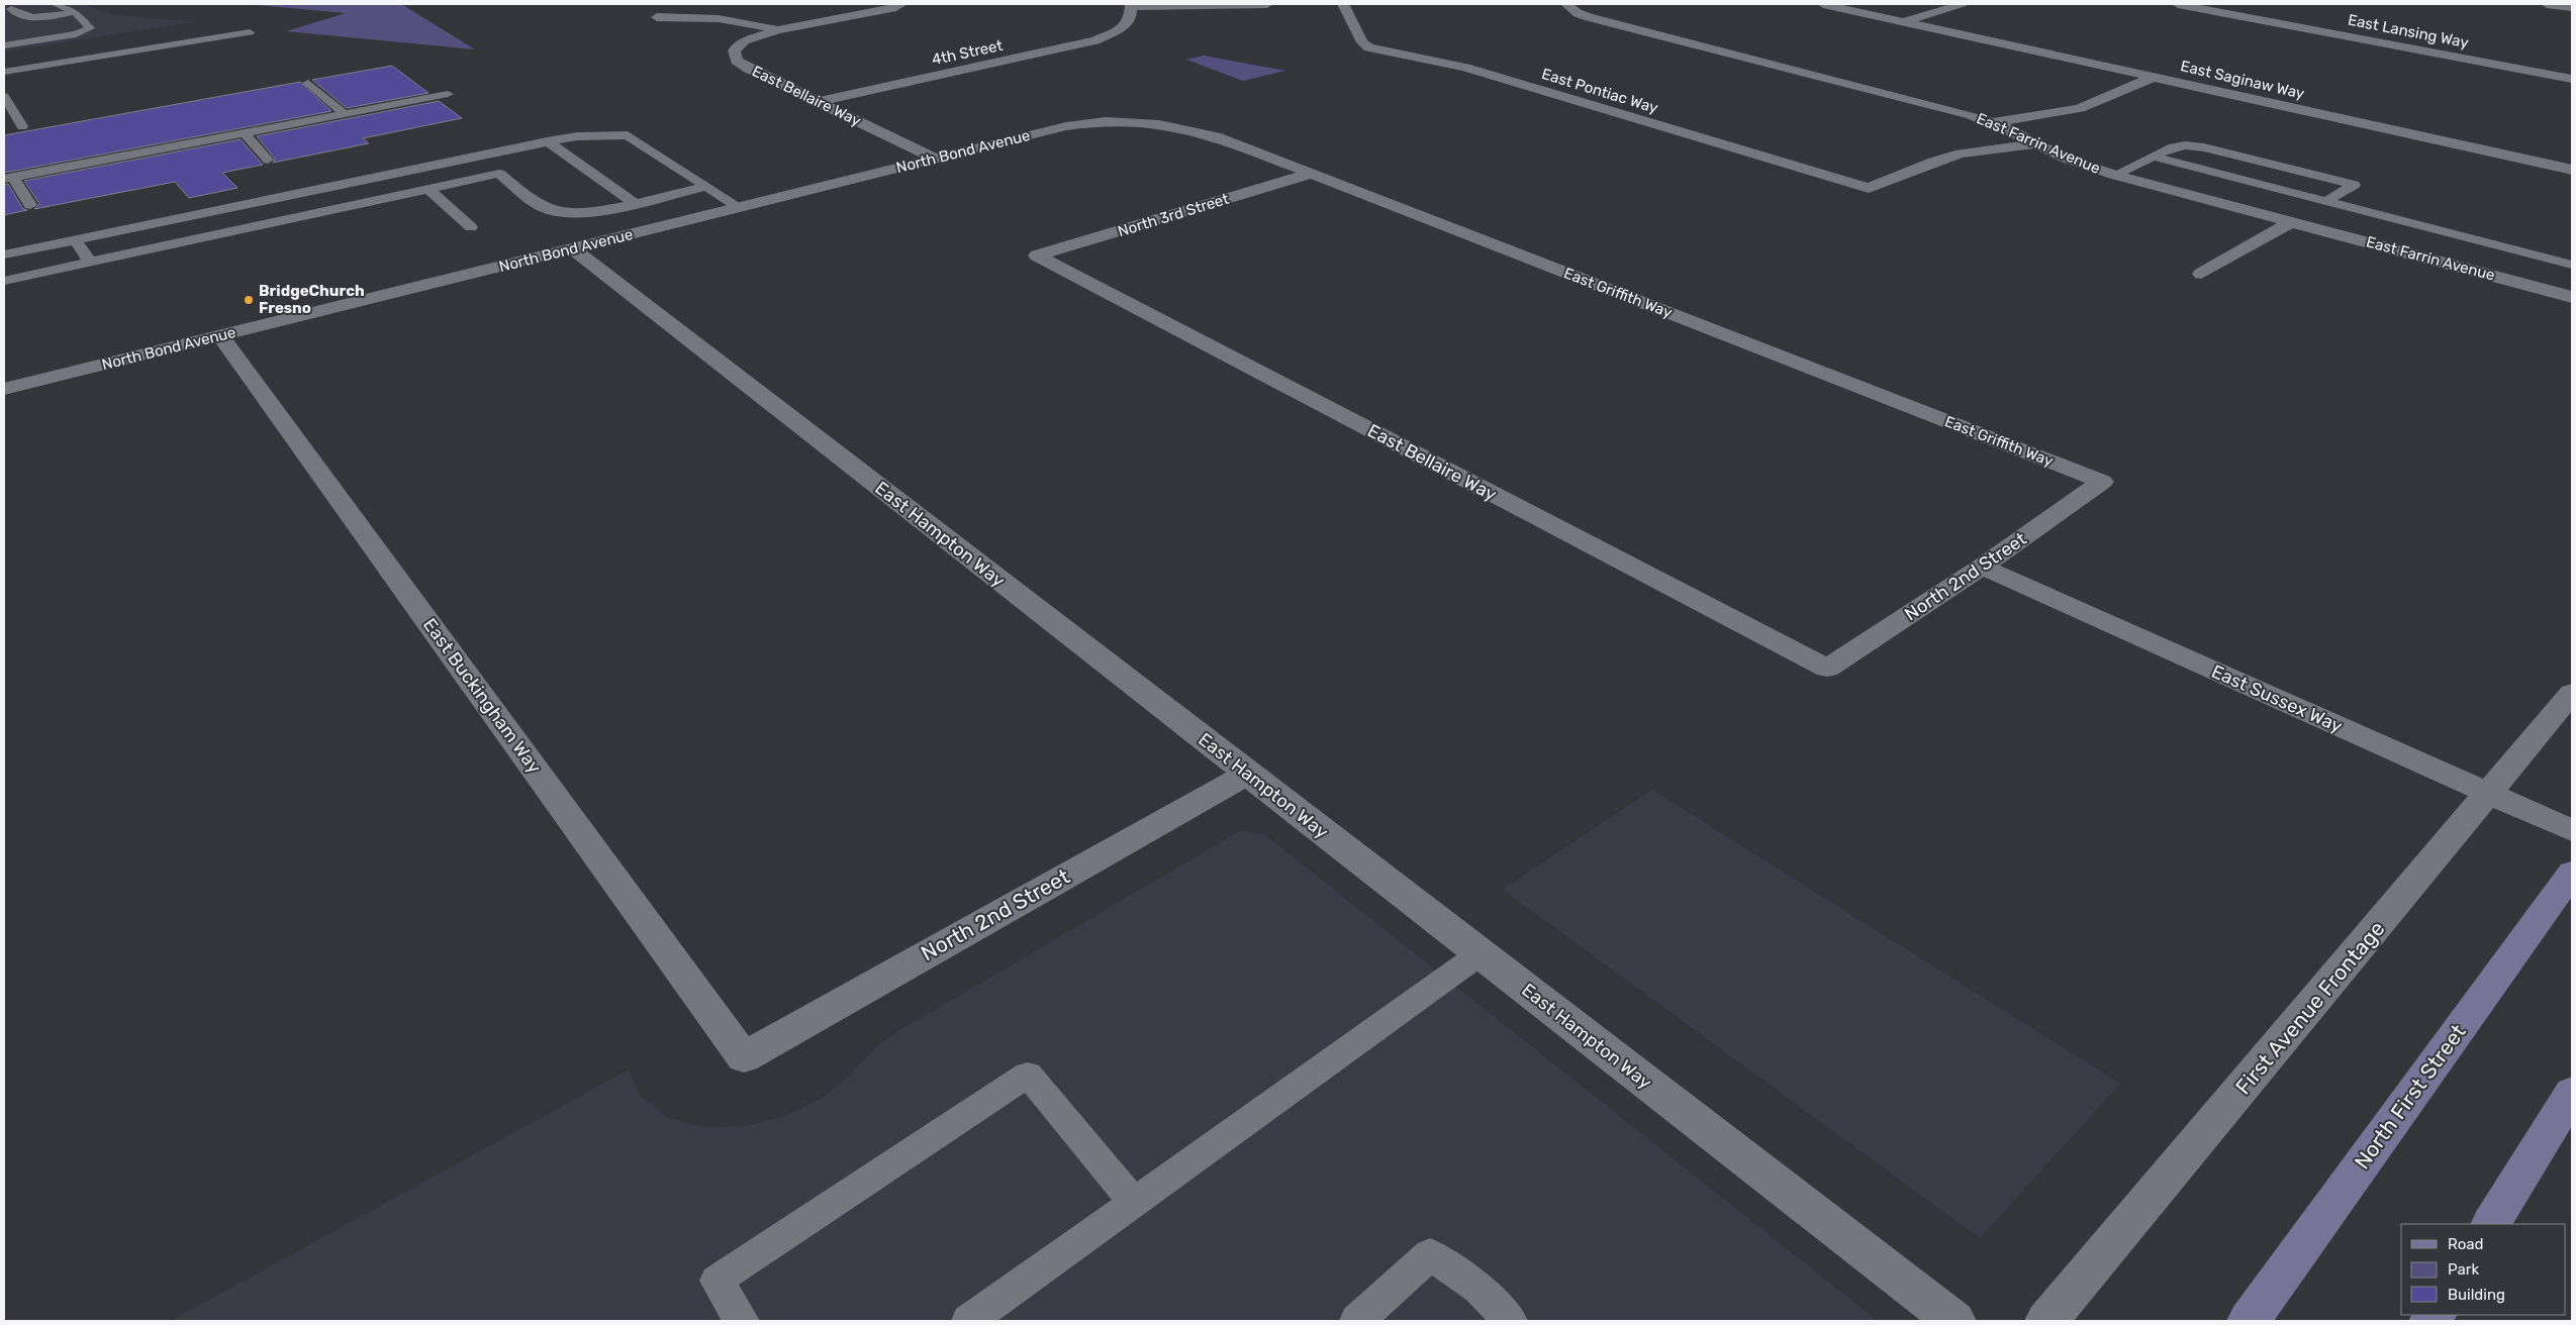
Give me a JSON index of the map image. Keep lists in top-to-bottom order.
{
  "streets": {
    "main road": ["North First Street"],
    "street": [
      "East Lansing Way",
      "4th Street",
      "East Saginaw Way",
      "East Pontiac Way",
      "East Bellaire Way",
      "East Farrin Avenue",
      "North Bond Avenue",
      "North 3rd Street",
      "East Griffith Way",
      "East Hampton Way",
      "North 2nd Street",
      "East Buckingham Way",
      "East Sussex Way",
      "First Avenue Frontage"
    ]
  },
  "crossings": [
    ["4th Street", "East Bellaire Way"],
    ["East Pontiac Way", "East Farrin Avenue"],
    ["East Bellaire Way", "North Bond Avenue"],
    ["East Bellaire Way", "North 3rd Street"],
    ["East Bellaire Way", "North 2nd Street"],
    ["North Bond Avenue", "East Griffith Way"],
    ["North Bond Avenue", "East Hampton Way"],
    ["North Bond Avenue", "East Buckingham Way"],
    ["North 3rd Street", "East Griffith Way"],
    ["East Griffith Way", "North 2nd Street"],
    ["East Hampton Way", "North 2nd Street"],
    ["North 2nd Street", "East Buckingham Way"],
    ["North 2nd Street", "East Sussex Way"],
    ["East Sussex Way", "First Avenue Frontage"]
  ],
  "places": ["BridgeChurch Fresno"],
  "legend": ["Road", "Park", "Building"]
}
